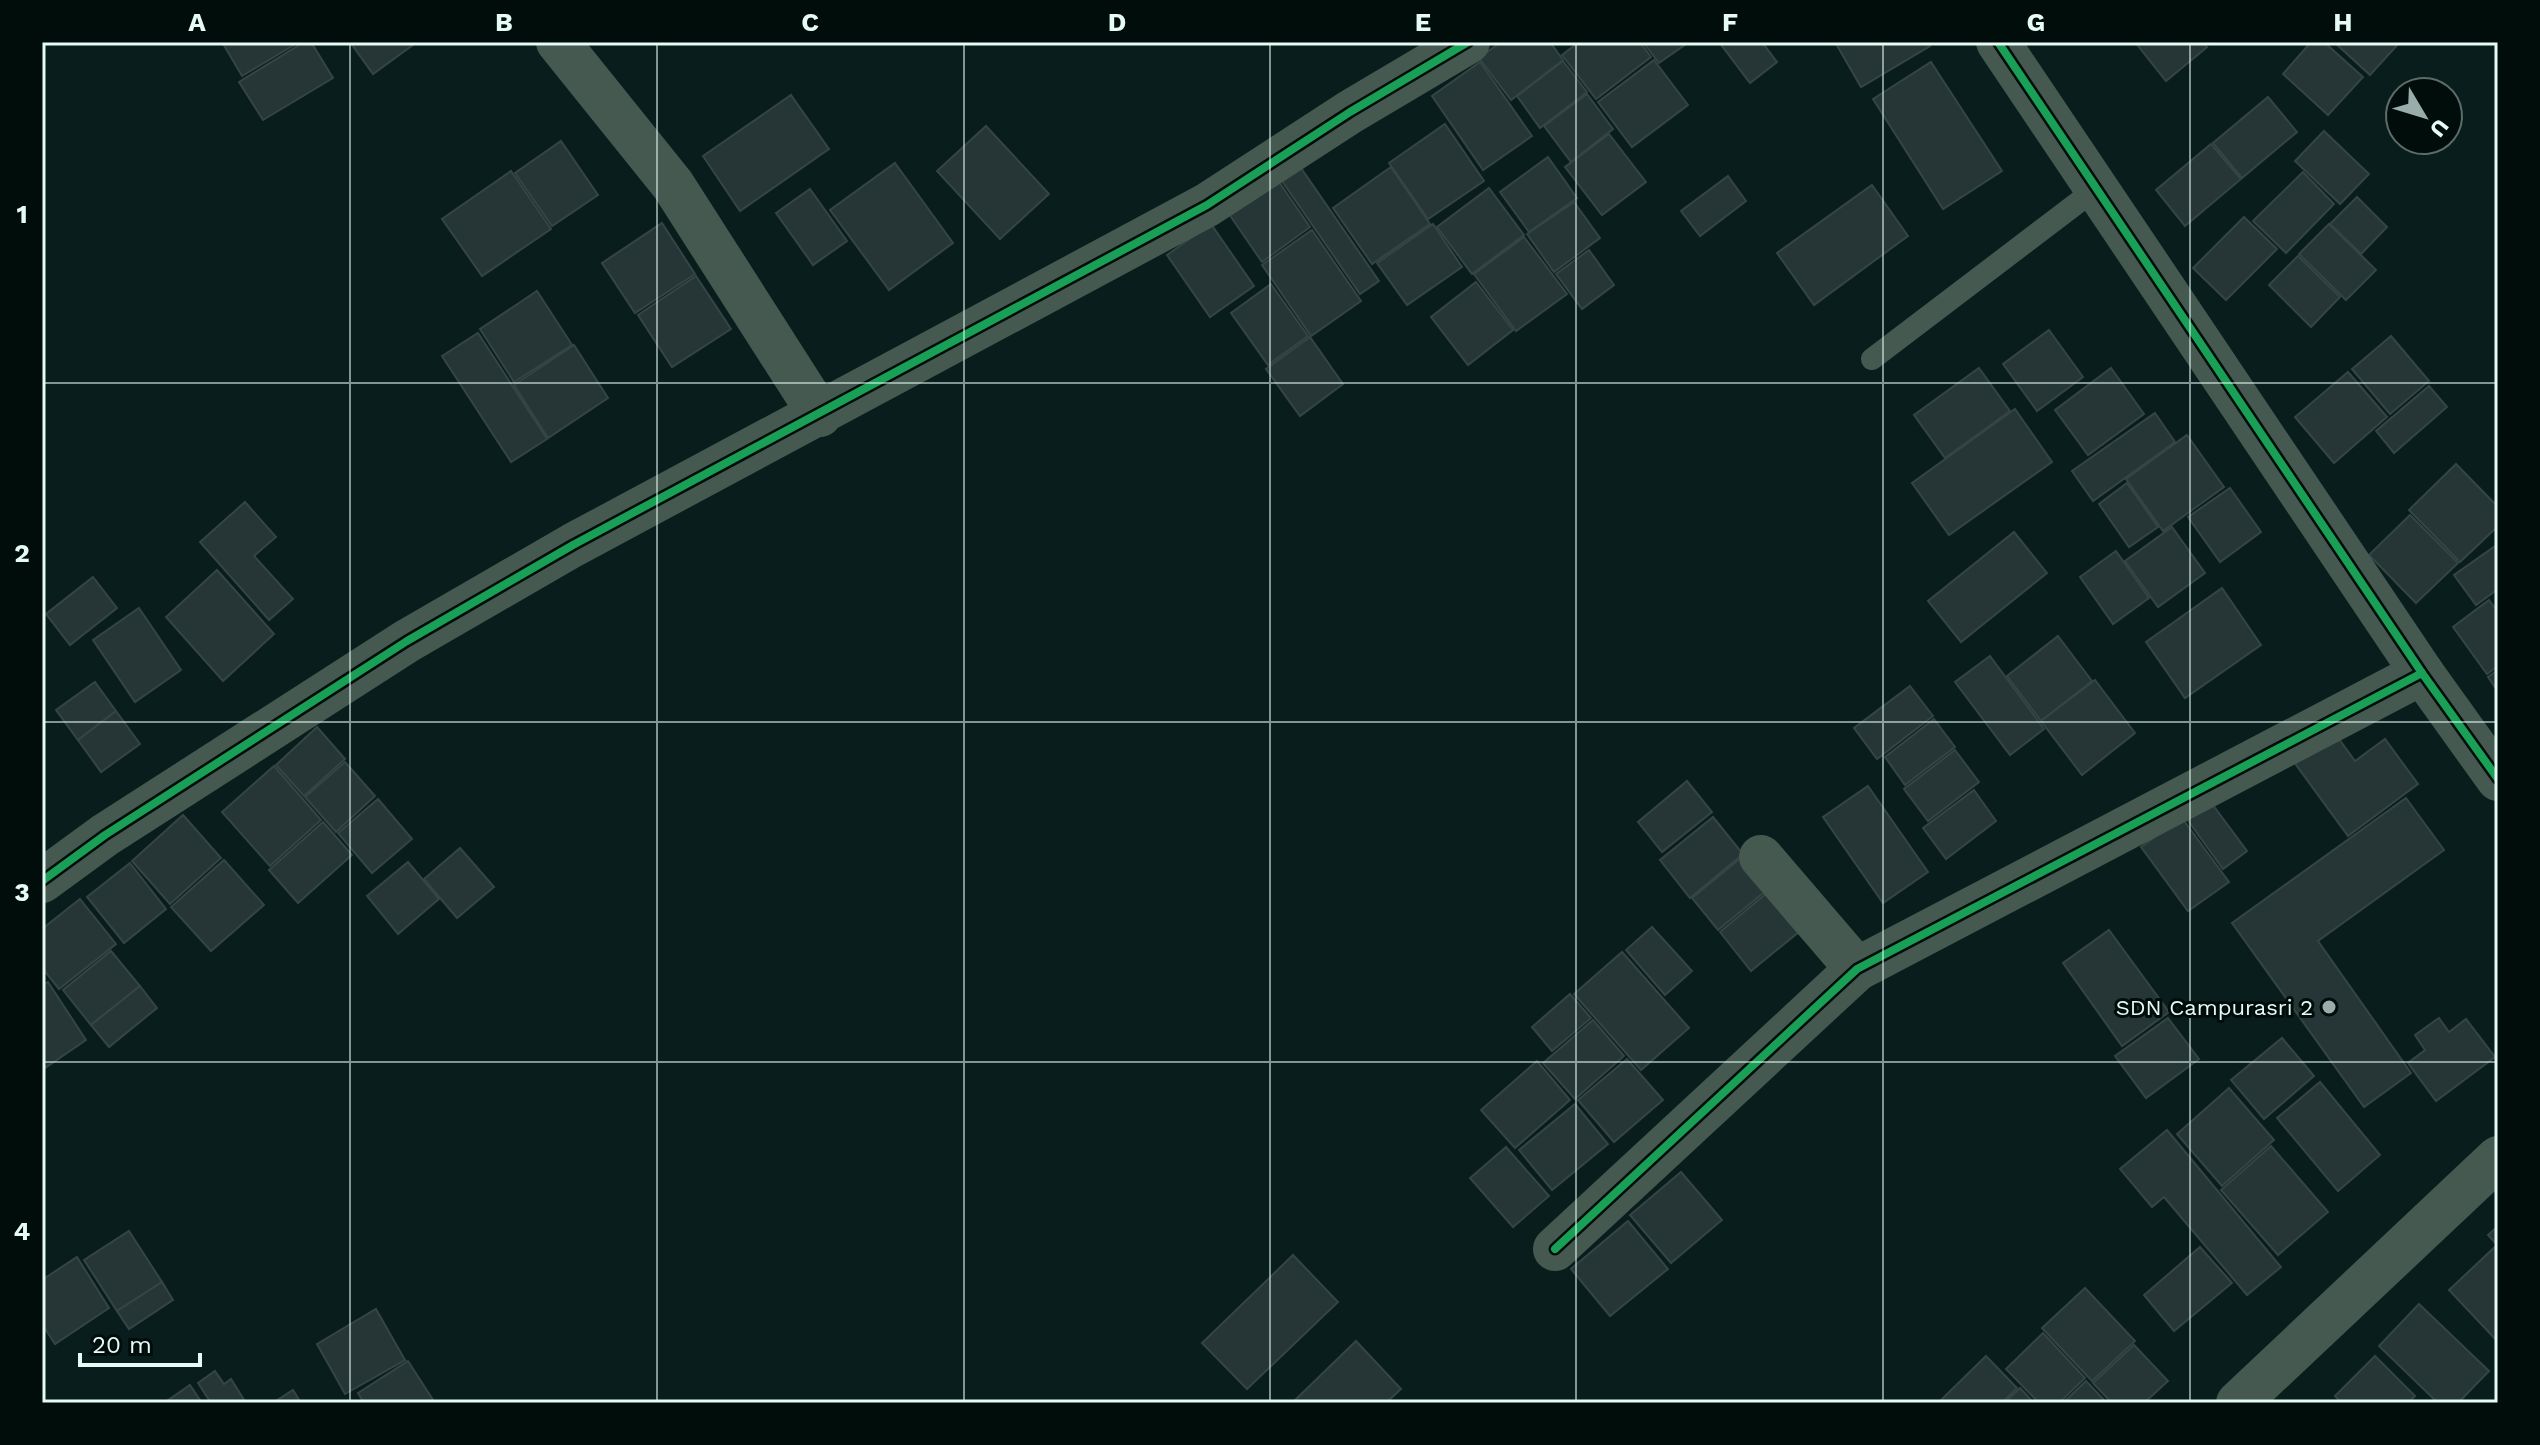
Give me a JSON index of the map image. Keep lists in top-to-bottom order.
{
  "places": ["SDN Campurasri 2"],
  "scale_bar": "20 m",
  "north": "bottom right",
  "grid": {
    "columns": [
      "A",
      "B",
      "C",
      "D",
      "E",
      "F",
      "G",
      "H"
    ],
    "rows": [
      "1",
      "2",
      "3",
      "4"
    ]
  }
}
